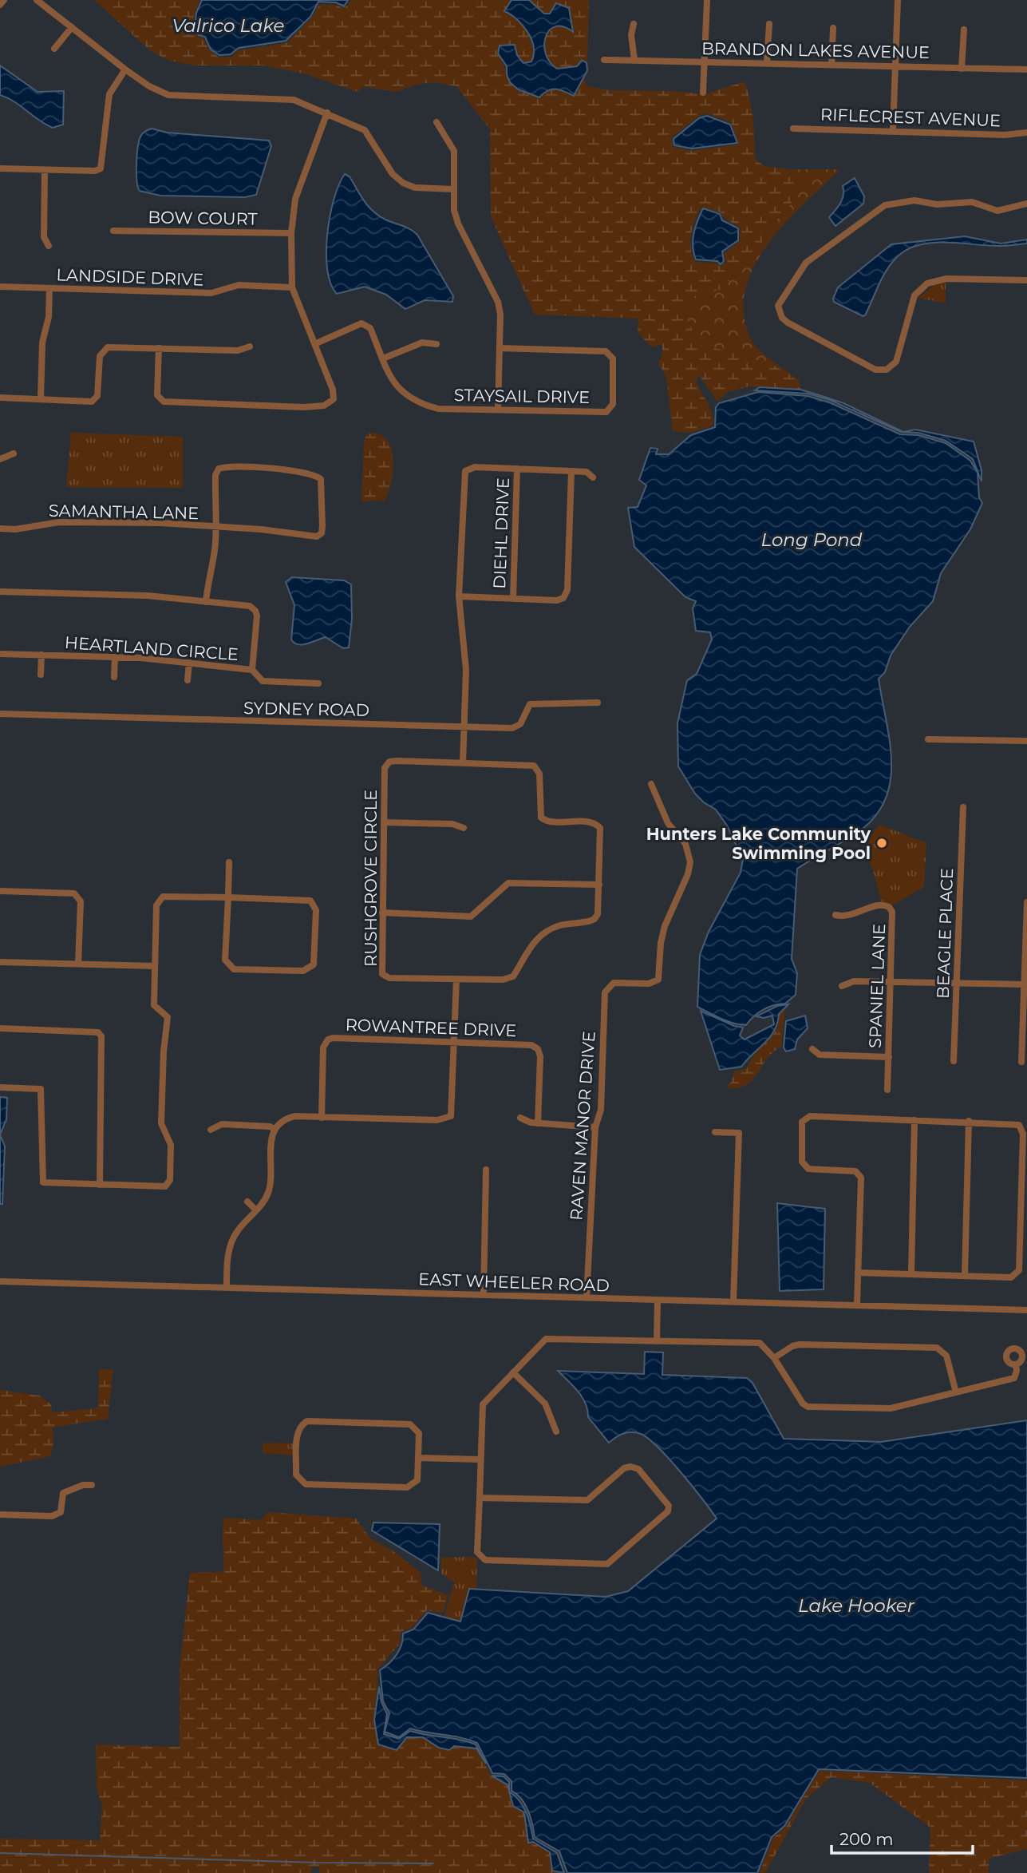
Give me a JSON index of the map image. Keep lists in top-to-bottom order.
{
  "streets": {
    "street": [
      "BRANDON LAKES AVENUE",
      "RIFLECREST AVENUE",
      "BOW COURT",
      "LANDSIDE DRIVE",
      "STAYSAIL DRIVE",
      "SAMANTHA LANE",
      "DIEHL DRIVE",
      "HEARTLAND CIRCLE",
      "SYDNEY ROAD",
      "RUSHGROVE CIRCLE",
      "BEAGLE PLACE",
      "SPANIEL LANE",
      "ROWANTREE DRIVE",
      "RAVEN MANOR DRIVE",
      "EAST WHEELER ROAD"
    ]
  },
  "crossings": [
    ["SAMANTHA LANE", "HEARTLAND CIRCLE"],
    ["RAVEN MANOR DRIVE", "EAST WHEELER ROAD"]
  ],
  "water": ["Valrico Lake", "Long Pond", "Lake Hooker"],
  "places": ["Hunters Lake Community Swimming Pool"],
  "scale_bar": "200 m"
}
